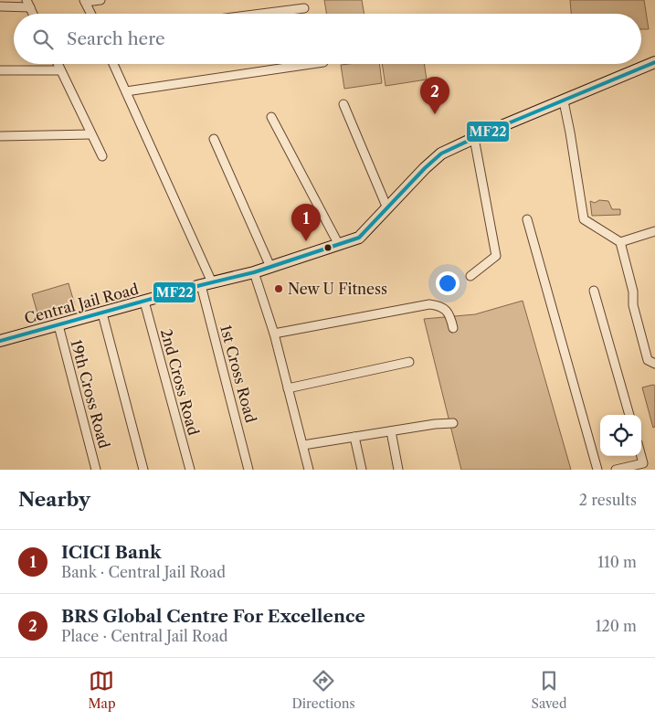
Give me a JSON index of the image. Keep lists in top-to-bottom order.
{
  "streets": {
    "main road": ["Central Jail Road"],
    "street": ["1st Cross Road", "2nd Cross Road", "19th Cross Road"]
  },
  "crossings": [
    ["Central Jail Road", "1st Cross Road"],
    ["Central Jail Road", "2nd Cross Road"],
    ["Central Jail Road", "19th Cross Road"]
  ],
  "places": ["New U Fitness"],
  "lines": ["transit line MF22"],
  "page": {
    "search": "Search here",
    "pins": ["2", "1"],
    "heading": ["Nearby", "2 results"],
    "list": [
      {
        "mark": "1",
        "name": "ICICI Bank",
        "note": "Bank · Central Jail Road",
        "value": "110 m"
      },
      {
        "mark": "2",
        "name": "BRS Global Centre For Excellence",
        "note": "Place · Central Jail Road",
        "value": "120 m"
      }
    ],
    "nav": ["Map", "Directions", "Saved"]
  }
}
